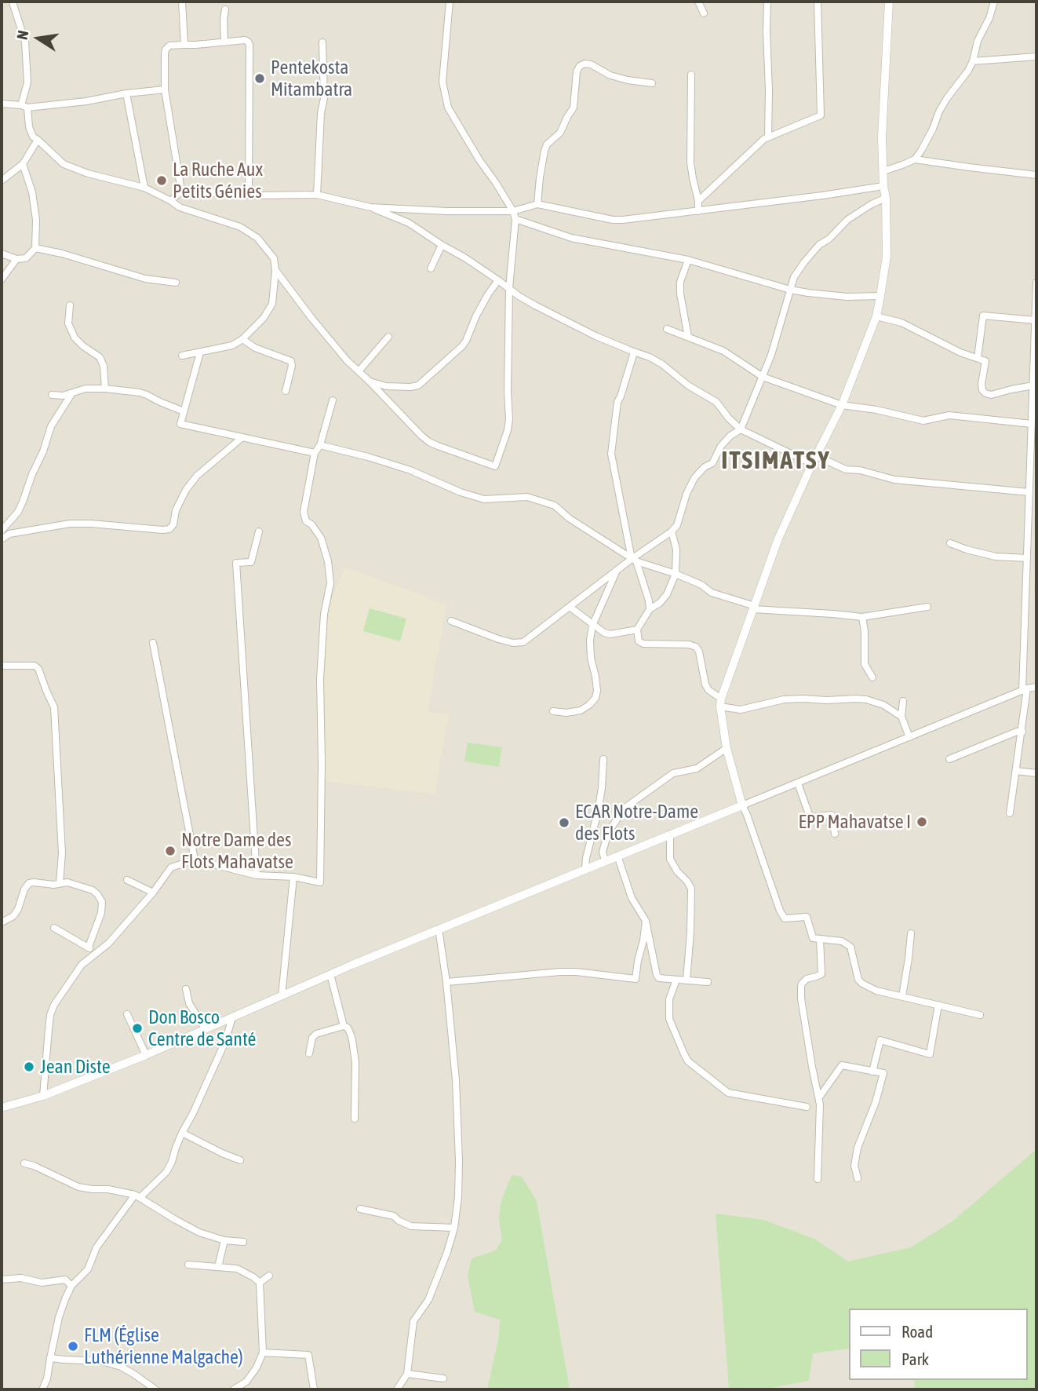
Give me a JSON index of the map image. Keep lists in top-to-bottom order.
{
  "districts": ["ITSIMATSY"],
  "places": [
    "Pentekosta Mitambatra",
    "La Ruche Aux Petits Génies",
    "EPP Mahavatse I",
    "ECAR Notre-Dame des Flots",
    "Notre Dame des Flots Mahavatse",
    "Don Bosco Centre de Santé",
    "Jean Diste",
    "FLM (Église Luthérienne Malgache)"
  ],
  "legend": ["Road", "Park"],
  "north": "left"
}
